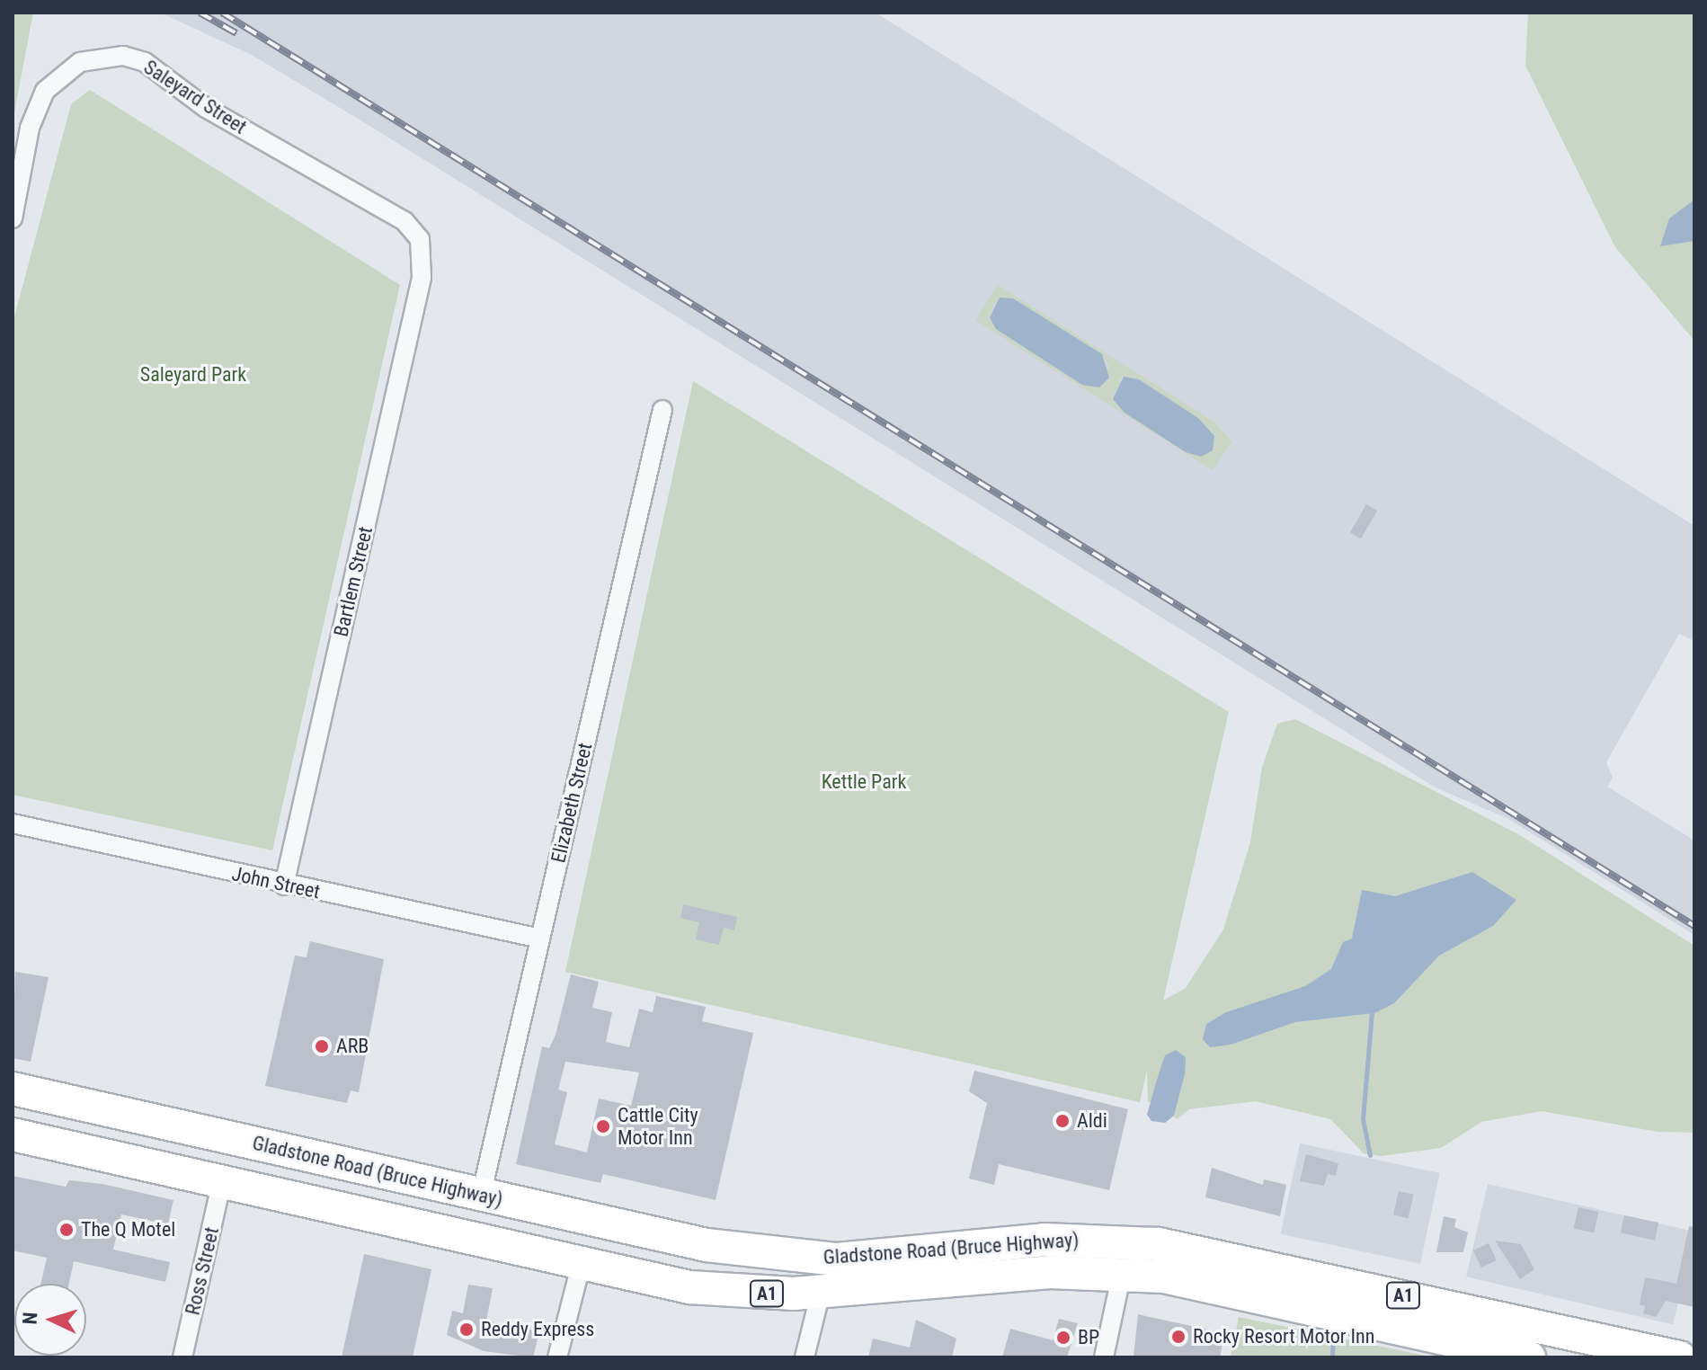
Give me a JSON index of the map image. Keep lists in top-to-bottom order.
{
  "streets": {
    "highway": ["Gladstone Road (Bruce Highway)", "A1"],
    "street": [
      "Saleyard Street",
      "Bartlem Street",
      "Elizabeth Street",
      "John Street",
      "Ross Street"
    ]
  },
  "crossings": [
    ["Saleyard Street", "Bartlem Street"],
    ["Bartlem Street", "John Street"],
    ["Elizabeth Street", "John Street"],
    ["Elizabeth Street", "Gladstone Road (Bruce Highway)"],
    ["Gladstone Road (Bruce Highway)", "Ross Street"]
  ],
  "parks": ["Saleyard Park", "Kettle Park"],
  "places": [
    "ARB",
    "Aldi",
    "Cattle City Motor Inn",
    "The Q Motel",
    "Reddy Express",
    "Rocky Resort Motor Inn",
    "BP"
  ],
  "north": "left"
}
